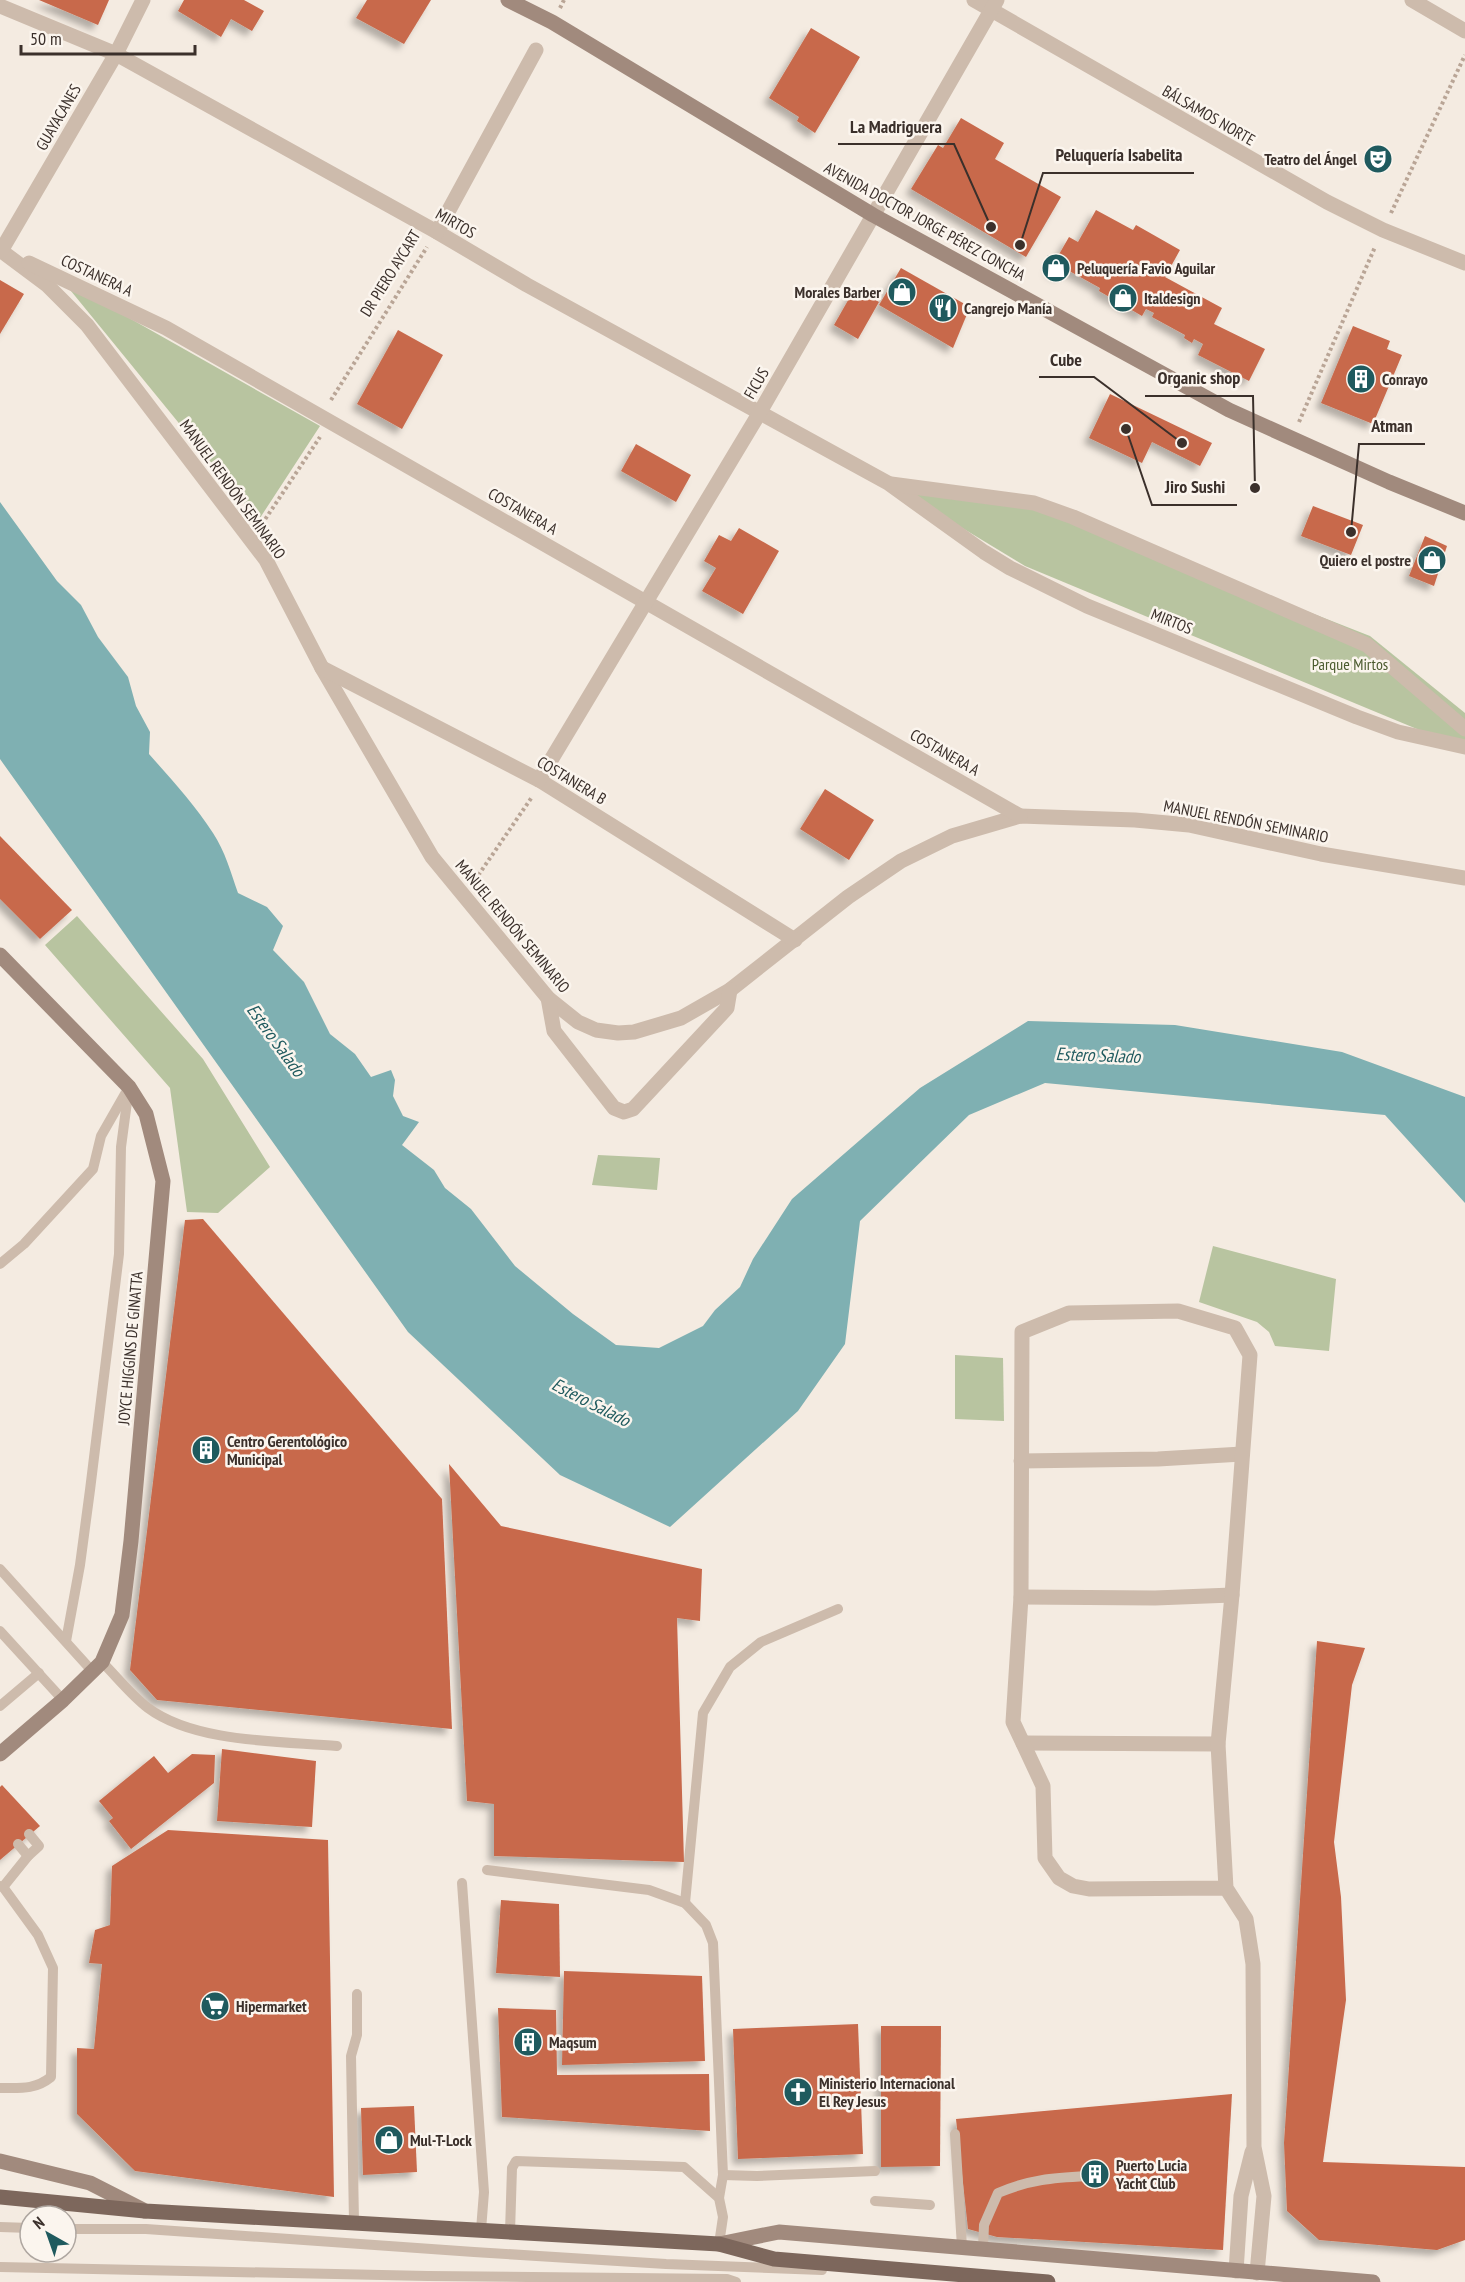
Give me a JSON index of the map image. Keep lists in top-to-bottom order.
{
  "streets": {
    "street": [
      "BÁLSAMOS NORTE",
      "GUAYACANES",
      "AVENIDA DOCTOR JORGE PÉREZ CONCHA",
      "MIRTOS",
      "DR PIERO AYCART",
      "COSTANERA A",
      "FICUS",
      "MANUEL RENDÓN SEMINARIO",
      "COSTANERA B",
      "JOYCE HIGGINS DE GINATTA"
    ]
  },
  "crossings": [
    ["BÁLSAMOS NORTE", "FICUS"],
    ["GUAYACANES", "MIRTOS"],
    ["GUAYACANES", "COSTANERA A"],
    ["GUAYACANES", "MANUEL RENDÓN SEMINARIO"],
    ["AVENIDA DOCTOR JORGE PÉREZ CONCHA", "FICUS"],
    ["MIRTOS", "DR PIERO AYCART"],
    ["MIRTOS", "FICUS"],
    ["DR PIERO AYCART", "COSTANERA A"],
    ["DR PIERO AYCART", "MANUEL RENDÓN SEMINARIO"],
    ["COSTANERA A", "FICUS"],
    ["COSTANERA A", "MANUEL RENDÓN SEMINARIO"],
    ["FICUS", "COSTANERA B"],
    ["MANUEL RENDÓN SEMINARIO", "COSTANERA B"]
  ],
  "water": ["Estero Salado"],
  "parks": ["Parque Mirtos"],
  "places": {
    "theatre": ["Teatro del Ángel"],
    "other": [
      "La Madriguera",
      "Peluquería Isabelita",
      "Jiro Sushi",
      "Cube",
      "Organic shop",
      "Atman"
    ],
    "shop": [
      "Peluquería Favio Aguilar",
      "Morales Barber",
      "Italdesign",
      "Quiero el postre",
      "Mul-T-Lock"
    ],
    "restaurant": ["Cangrejo Manía"],
    "building": [
      "Conrayo",
      "Centro Gerentológico Municipal",
      "Maqsum",
      "Puerto Lucia Yacht Club"
    ],
    "supermarket": ["Hipermarket"],
    "church": ["Ministerio Internacional El Rey Jesus"]
  },
  "scale_bar": "50 m",
  "north": "top left"
}
